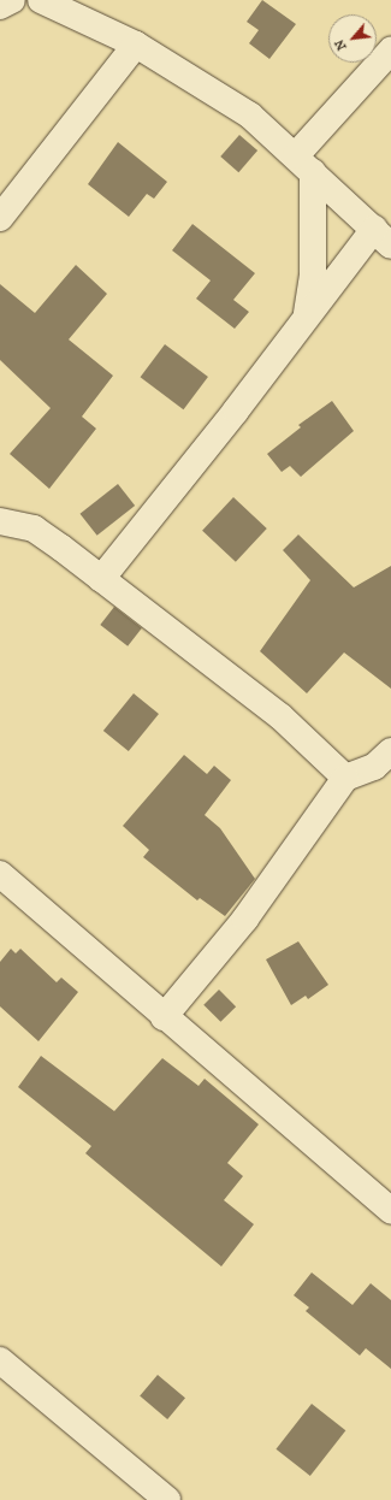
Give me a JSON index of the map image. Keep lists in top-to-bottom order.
{
  "north": "bottom left"
}
